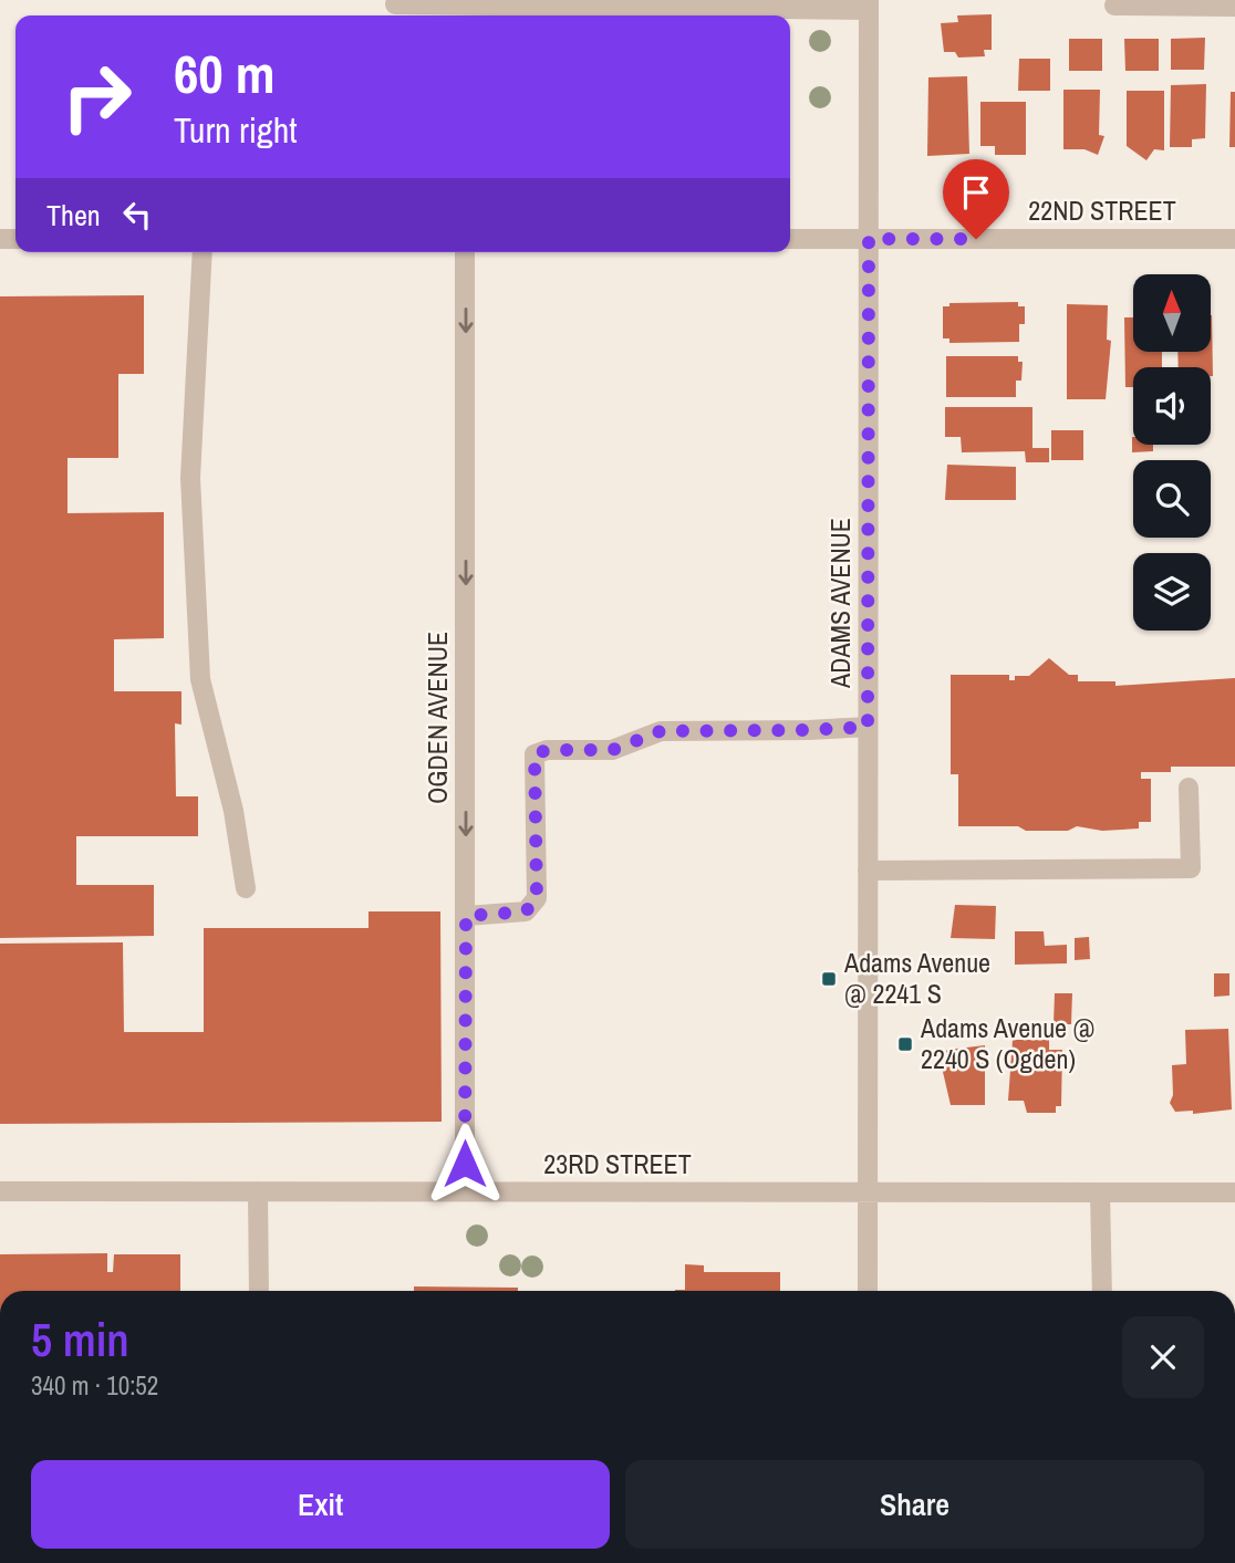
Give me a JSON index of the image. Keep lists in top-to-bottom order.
{
  "streets": {
    "street": [
      "22ND STREET",
      "ADAMS AVENUE",
      "OGDEN AVENUE",
      "23RD STREET"
    ]
  },
  "crossings": [
    ["22ND STREET", "ADAMS AVENUE"],
    ["ADAMS AVENUE", "23RD STREET"],
    ["OGDEN AVENUE", "23RD STREET"]
  ],
  "one_way": ["OGDEN AVENUE"],
  "places": {
    "transit": ["Adams Avenue @ 2241 S", "Adams Avenue @ 2240 S (Ogden)"]
  },
  "north": "top",
  "page": {
    "turn": ["60 m", "Turn right"],
    "then": "Then",
    "heading": ["5 min", "340 m · 10:52"],
    "buttons": ["Exit", "Share"]
  }
}
